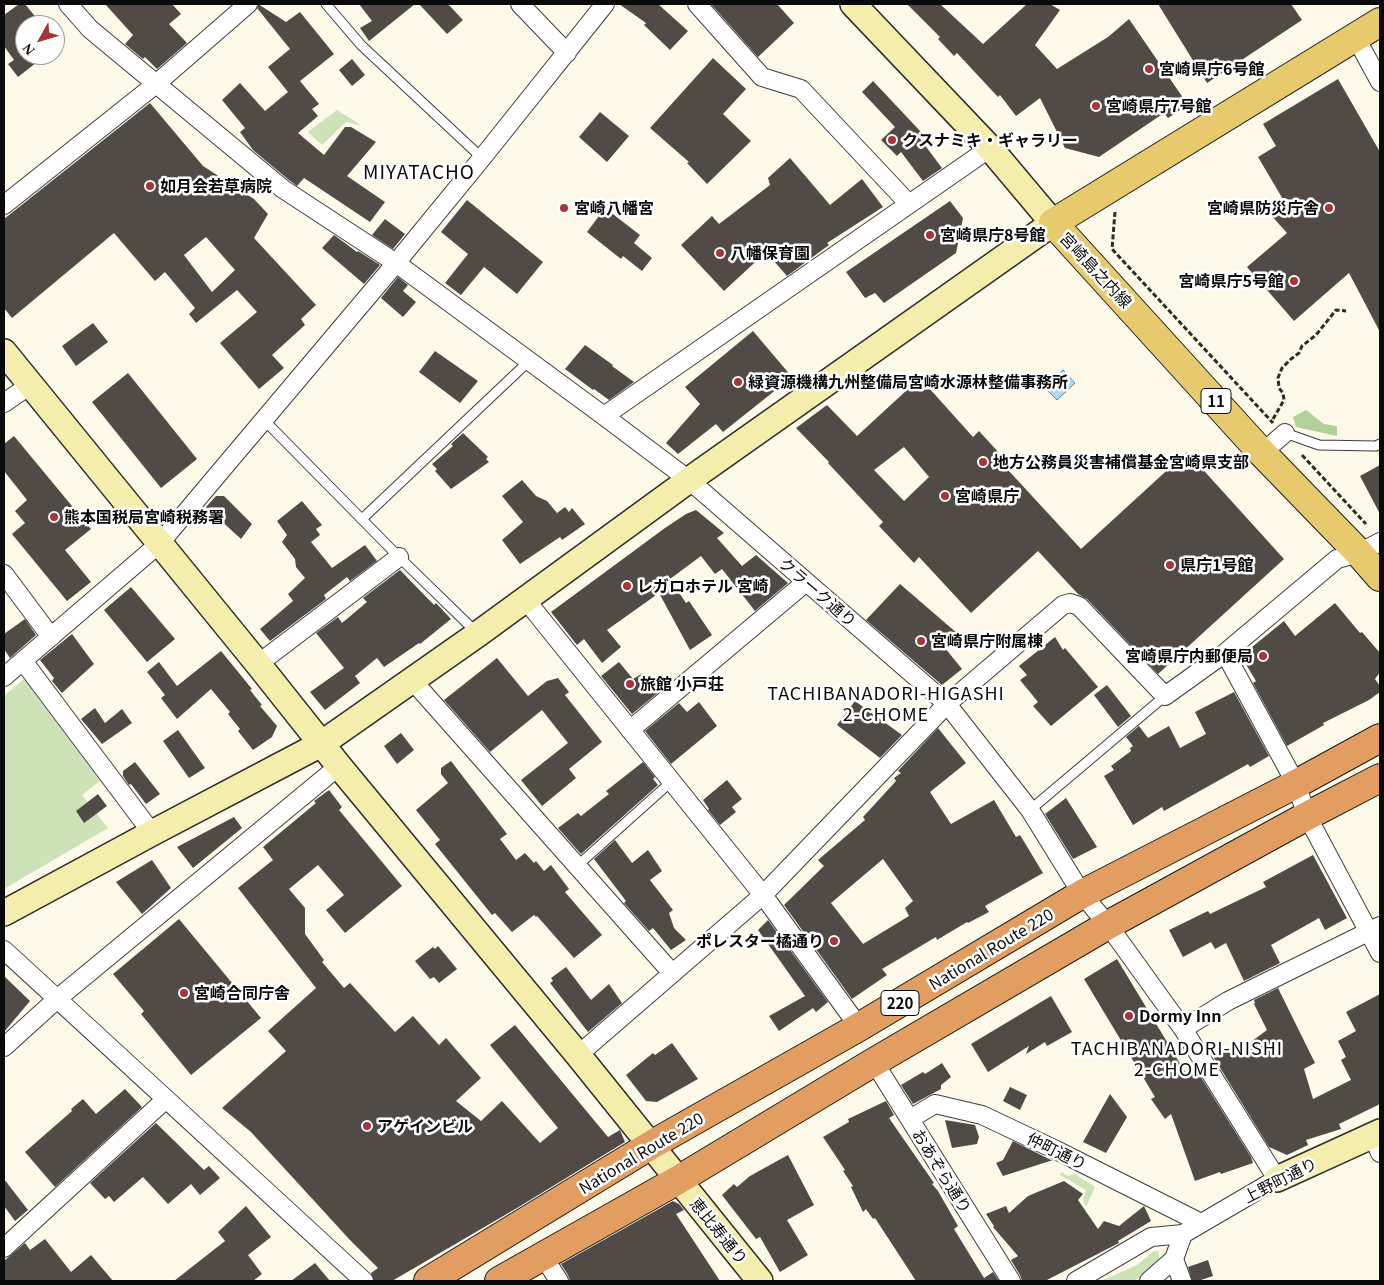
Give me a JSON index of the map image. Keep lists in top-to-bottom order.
{
  "streets": {
    "highway": ["National Route 220", "220"],
    "main road": ["宮崎島之内線", "11"],
    "street": [
      "クラーク通り",
      "仲町通り",
      "おあぞら通り",
      "上野町通り",
      "恵比寿通り"
    ]
  },
  "crossings": [
    ["クラーク通り", "National Route 220"],
    ["クラーク通り", "220"],
    ["クラーク通り", "上野町通り"],
    ["National Route 220", "恵比寿通り"],
    ["220", "おあぞら通り"],
    ["220", "恵比寿通り"],
    ["仲町通り", "おあぞら通り"],
    ["仲町通り", "上野町通り"]
  ],
  "districts": ["MIYATACHO", "TACHIBANADORI-HIGASHI 2-CHOME", "TACHIBANADORI-NISHI 2-CHOME"],
  "places": [
    "宮崎県庁6号館",
    "宮崎県庁7号館",
    "クスナミキ・ギャラリー",
    "如月会若草病院",
    "宮崎八幡宮",
    "宮崎県防災庁舎",
    "宮崎県庁8号館",
    "八幡保育園",
    "宮崎県庁5号館",
    "緑資源機構九州整備局宮崎水源林整備事務所",
    "地方公務員災害補償基金宮崎県支部",
    "宮崎県庁",
    "熊本国税局宮崎税務署",
    "県庁1号館",
    "レガロホテル 宮崎",
    "宮崎県庁附属棟",
    "宮崎県庁内郵便局",
    "旅館 小戸荘",
    "ポレスター橘通り",
    "宮崎合同庁舎",
    "Dormy Inn",
    "アゲインビル"
  ],
  "north": "bottom left"
}
